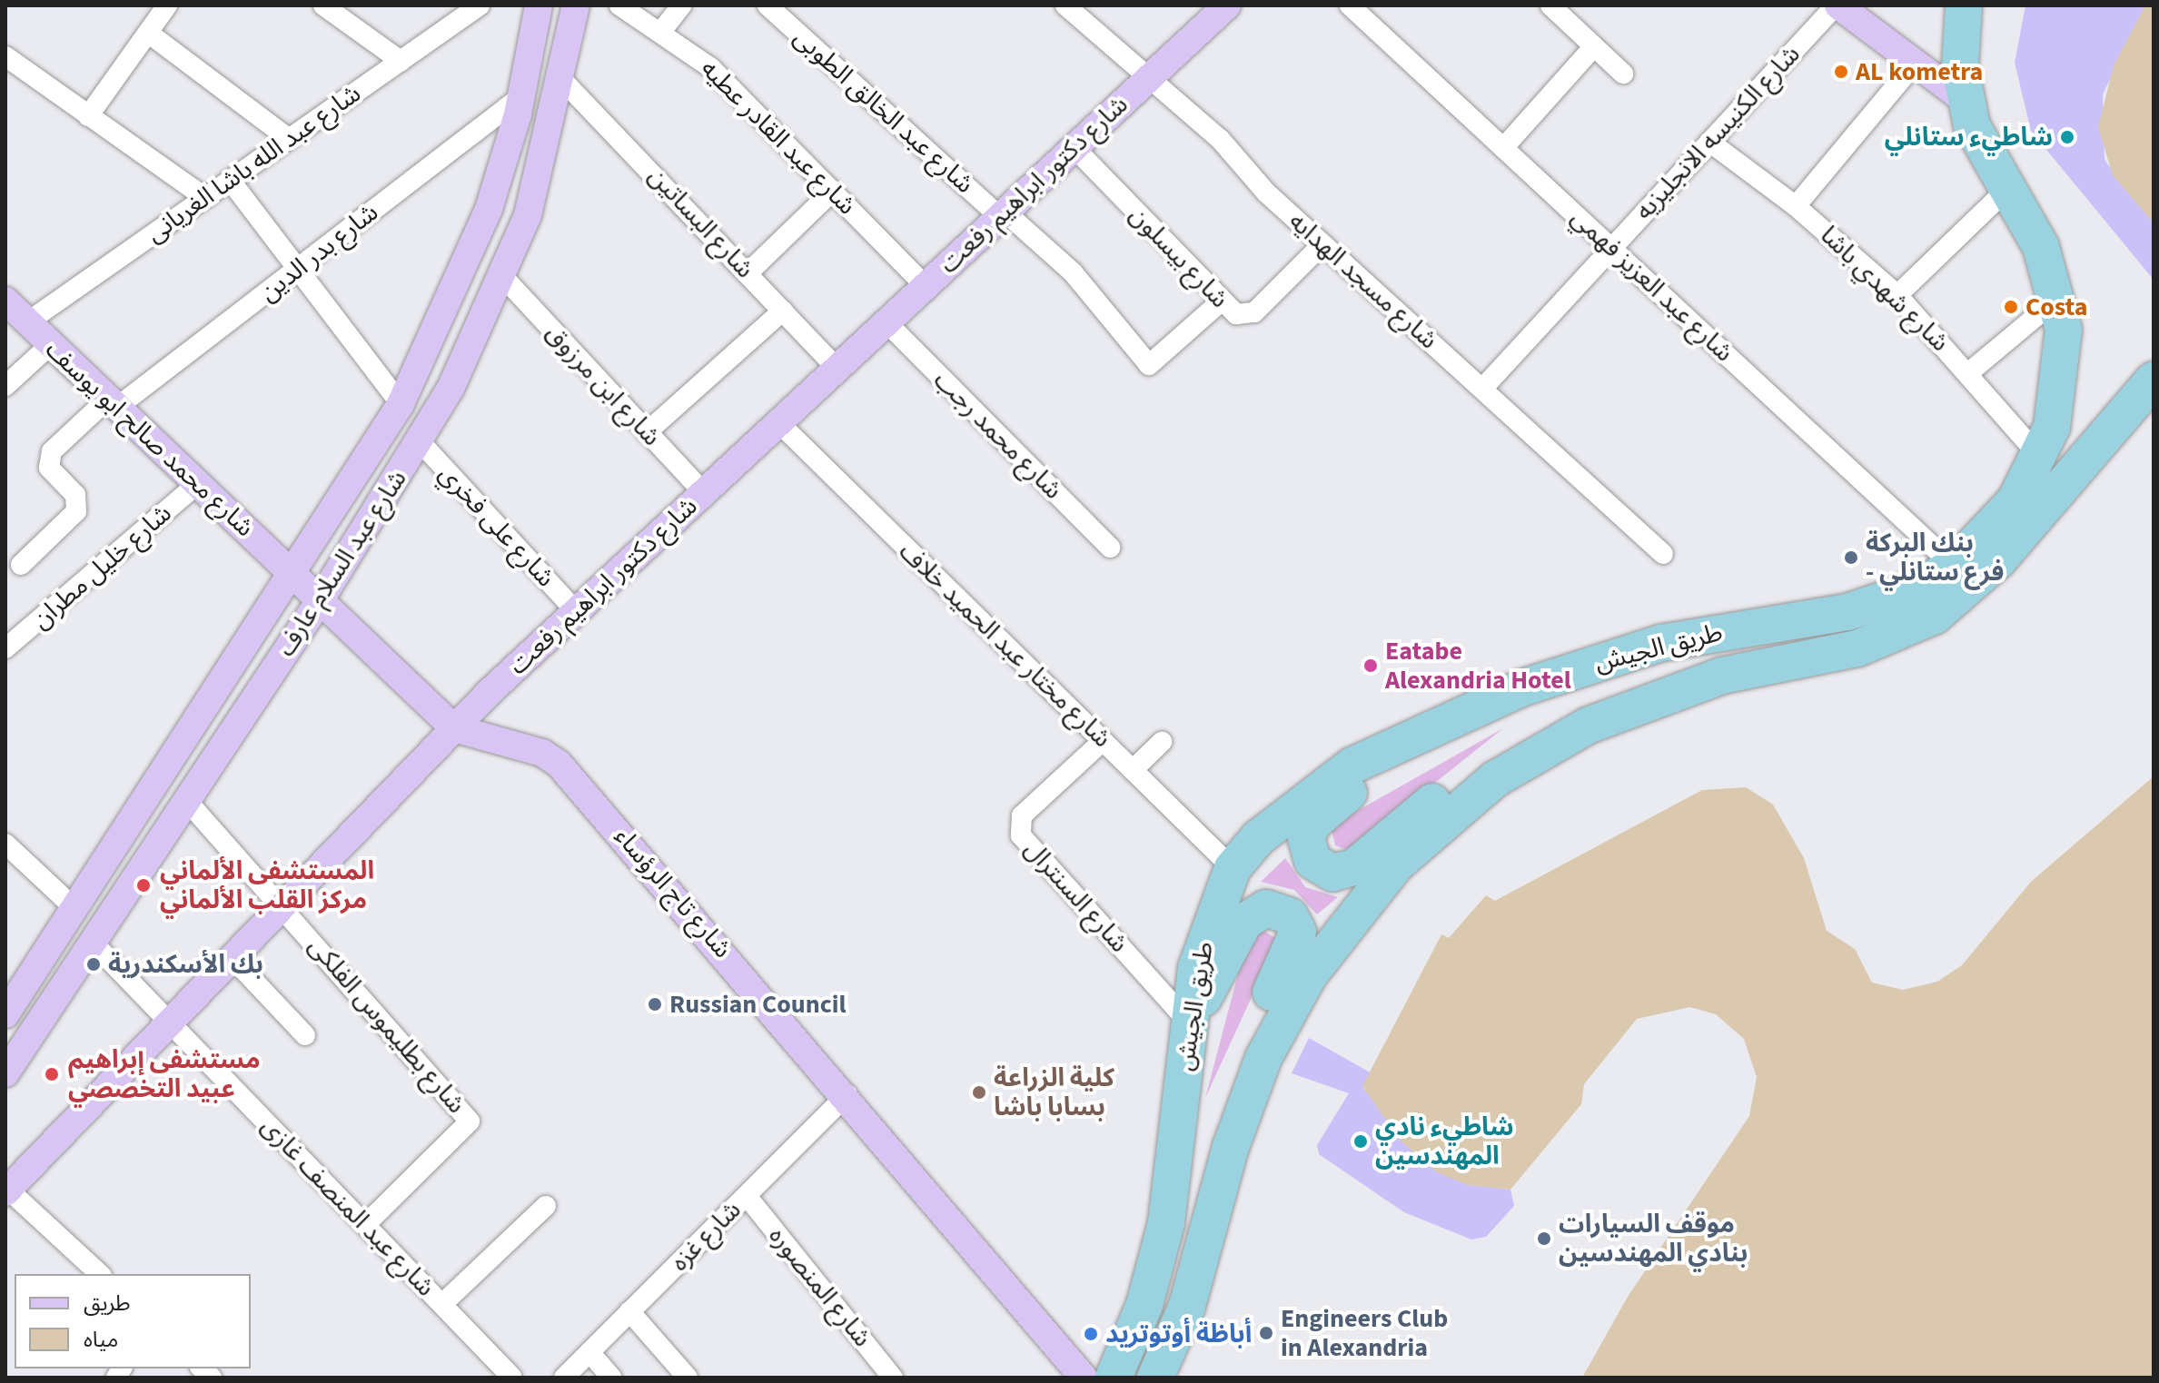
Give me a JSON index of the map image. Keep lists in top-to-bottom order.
{
  "streets": {
    "highway": ["طريق الجيش"],
    "street": [
      "شارع عبد الخالق الطوبى",
      "شارع الكنيسه الانجليزيه",
      "شارع عبد القادر عطيه",
      "شارع عبد الله باشا الغريانى",
      "شارع دكتور ابراهيم رفعت",
      "شارع البساتين",
      "شارع بدر الدين",
      "شارع بيسلون",
      "شارع مسجد الهدايه",
      "شارع عبد العزيز فهمي",
      "شارع شهدي باشا",
      "شارع ابن مرزوق",
      "شارع محمد رجب",
      "شارع محمد صالح ابو يوسف",
      "شارع على فخري",
      "شارع عبد السلام عارف",
      "شارع خليل مطران",
      "شارع مختار عبد الحميد خلاف",
      "شارع تاج الرؤساء",
      "شارع السنترال",
      "شارع بطليموس الفلكى",
      "شارع عبد المنصف غازى",
      "شارع غزه",
      "شارع المنصوره"
    ]
  },
  "crossings": [
    ["شارع عبد الخالق الطوبى", "شارع دكتور ابراهيم رفعت"],
    ["شارع عبد الخالق الطوبى", "شارع بيسلون"],
    ["شارع الكنيسه الانجليزيه", "شارع مسجد الهدايه"],
    ["شارع الكنيسه الانجليزيه", "شارع عبد العزيز فهمي"],
    ["شارع الكنيسه الانجليزيه", "شارع شهدي باشا"],
    ["شارع عبد القادر عطيه", "شارع دكتور ابراهيم رفعت"],
    ["شارع عبد الله باشا الغريانى", "شارع محمد صالح ابو يوسف"],
    ["شارع دكتور ابراهيم رفعت", "شارع البساتين"],
    ["شارع دكتور ابراهيم رفعت", "شارع بيسلون"],
    ["شارع دكتور ابراهيم رفعت", "شارع مسجد الهدايه"],
    ["شارع دكتور ابراهيم رفعت", "شارع ابن مرزوق"],
    ["شارع دكتور ابراهيم رفعت", "شارع محمد رجب"],
    ["شارع دكتور ابراهيم رفعت", "شارع على فخري"],
    ["شارع دكتور ابراهيم رفعت", "شارع مختار عبد الحميد خلاف"],
    ["شارع دكتور ابراهيم رفعت", "شارع تاج الرؤساء"],
    ["شارع دكتور ابراهيم رفعت", "شارع بطليموس الفلكى"],
    ["شارع دكتور ابراهيم رفعت", "شارع عبد المنصف غازى"],
    ["شارع البساتين", "شارع عبد السلام عارف"],
    ["شارع بدر الدين", "شارع محمد صالح ابو يوسف"],
    ["شارع بدر الدين", "شارع عبد السلام عارف"],
    ["شارع بيسلون", "شارع مسجد الهدايه"],
    ["شارع عبد العزيز فهمي", "طريق الجيش"],
    ["شارع شهدي باشا", "طريق الجيش"],
    ["شارع ابن مرزوق", "شارع عبد السلام عارف"],
    ["شارع محمد صالح ابو يوسف", "شارع عبد السلام عارف"],
    ["شارع محمد صالح ابو يوسف", "شارع خليل مطران"],
    ["شارع محمد صالح ابو يوسف", "شارع تاج الرؤساء"],
    ["شارع على فخري", "شارع عبد السلام عارف"],
    ["شارع عبد السلام عارف", "شارع تاج الرؤساء"],
    ["شارع عبد السلام عارف", "شارع بطليموس الفلكى"],
    ["شارع عبد السلام عارف", "شارع عبد المنصف غازى"],
    ["شارع مختار عبد الحميد خلاف", "طريق الجيش"],
    ["شارع مختار عبد الحميد خلاف", "شارع السنترال"],
    ["طريق الجيش", "شارع السنترال"],
    ["شارع تاج الرؤساء", "شارع غزه"],
    ["شارع بطليموس الفلكى", "شارع عبد المنصف غازى"],
    ["شارع غزه", "شارع المنصوره"]
  ],
  "places": [
    "AL kometra",
    "شاطيء ستانلي",
    "Costa",
    "بنك البركة - فرع ستانلي",
    "Eatabe Alexandria Hotel",
    "المستشفى الألماني مركز القلب الألماني",
    "بك الأسكندرية",
    "Russian Council",
    "مستشفى إبراهيم عبيد التخصصي",
    "كلية الزراعة بسابا باشا",
    "شاطيء نادي المهندسين",
    "موقف السيارات بنادي المهندسين",
    "Engineers Club in Alexandria",
    "أباظة أوتوتريد"
  ],
  "legend": ["طريق", "مياه"]
}
